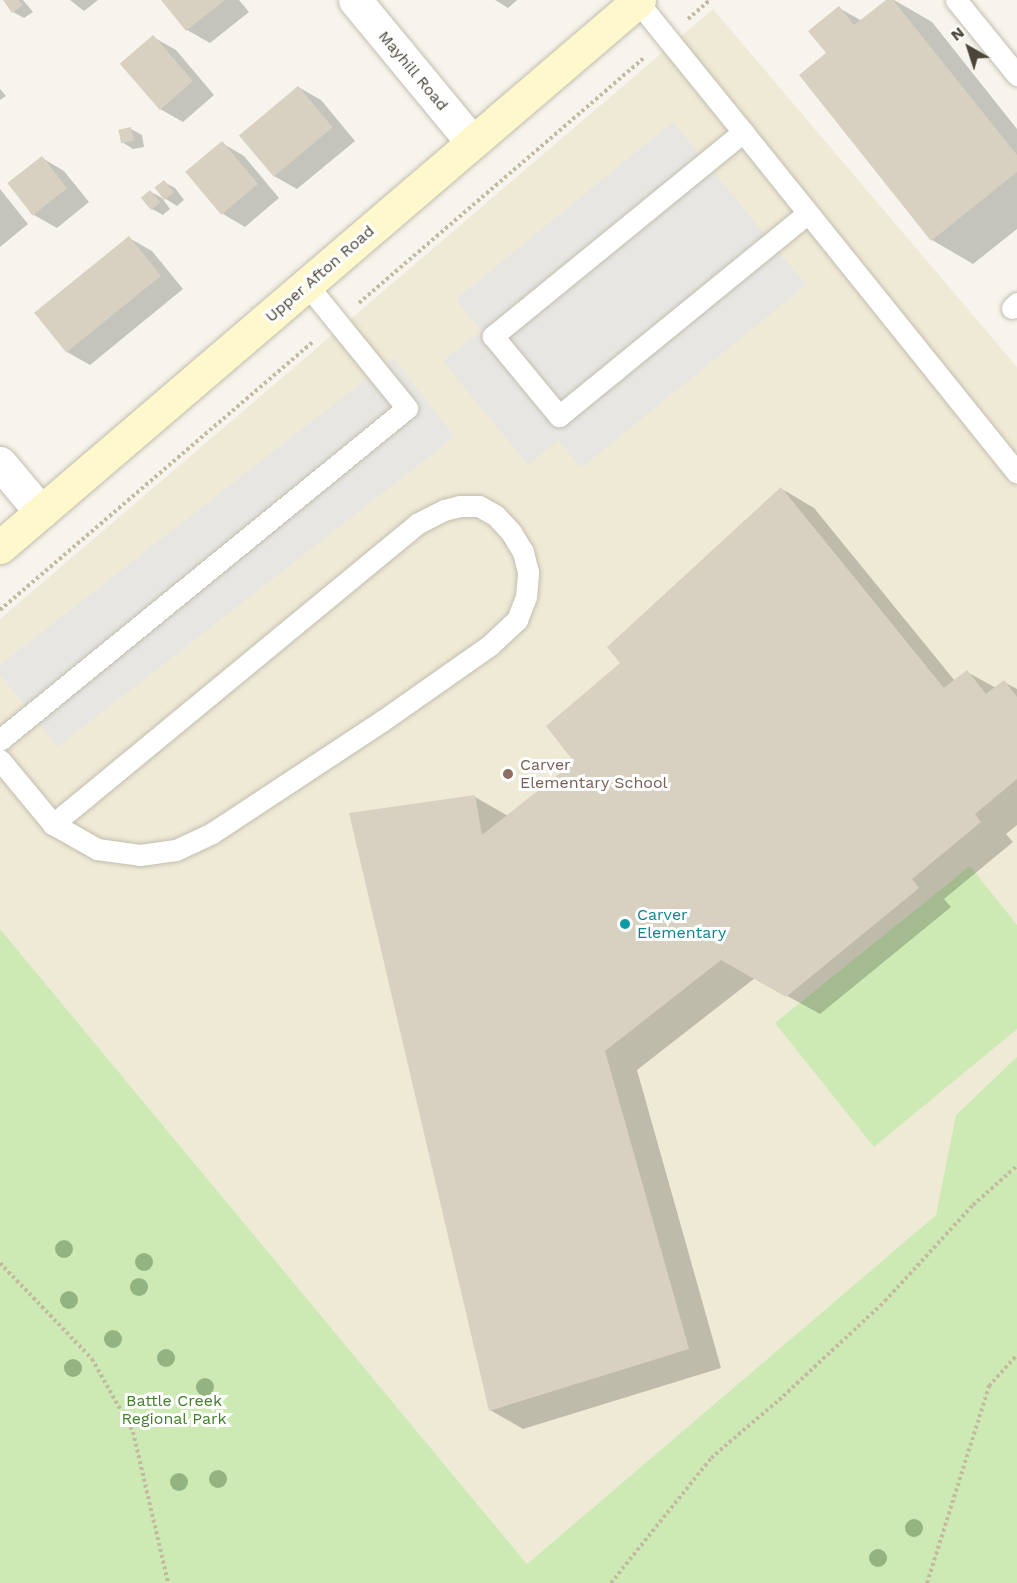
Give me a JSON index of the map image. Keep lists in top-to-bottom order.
{
  "streets": {
    "street": ["Mayhill Road", "Upper Afton Road"]
  },
  "crossings": [
    ["Mayhill Road", "Upper Afton Road"]
  ],
  "parks": ["Battle Creek Regional Park"],
  "places": ["Carver Elementary School", "Carver Elementary"],
  "north": "top left"
}
